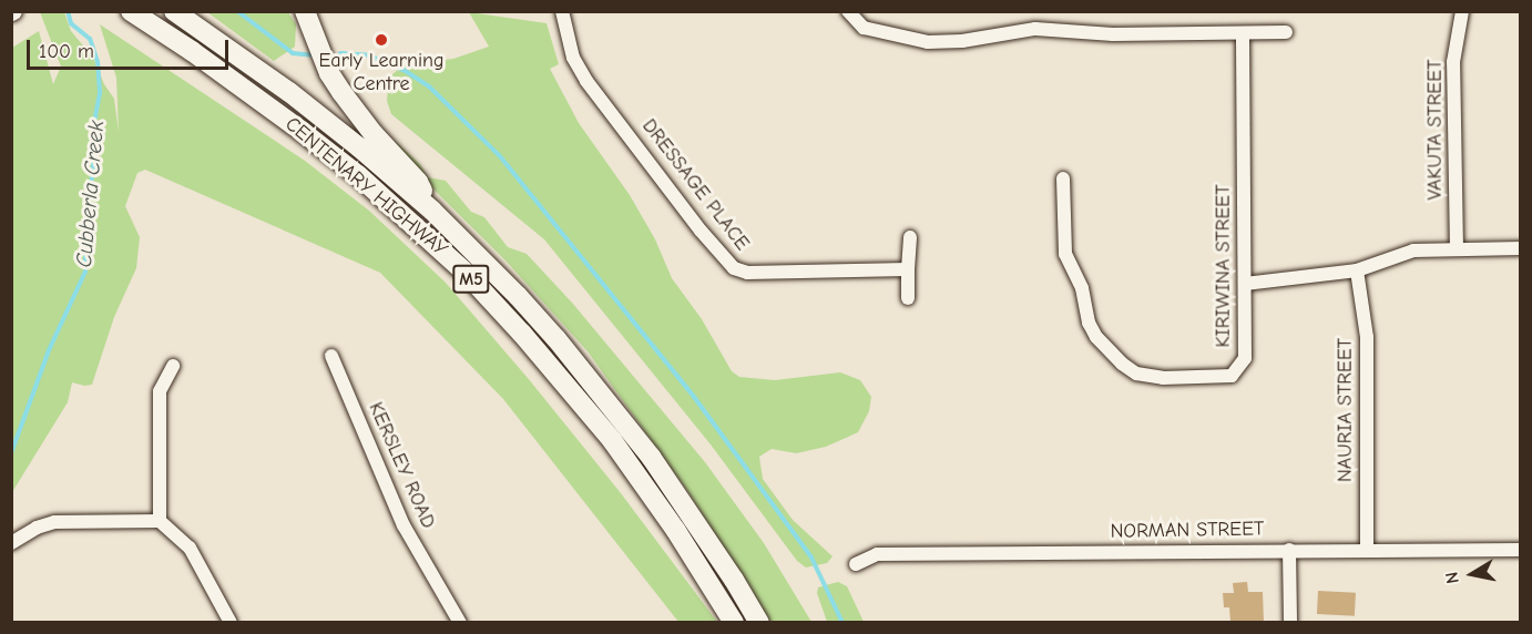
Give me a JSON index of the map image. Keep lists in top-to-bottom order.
{
  "streets": {
    "highway": ["CENTENARY HIGHWAY", "M5"],
    "street": [
      "VAKUTA STREET",
      "DRESSAGE PLACE",
      "KIRIWINA STREET",
      "NAURIA STREET",
      "KERSLEY ROAD",
      "NORMAN STREET"
    ]
  },
  "crossings": [
    ["NAURIA STREET", "NORMAN STREET"]
  ],
  "water": ["Cubberla Creek"],
  "places": ["Early Learning Centre"],
  "scale_bar": "100 m",
  "north": "left"
}
